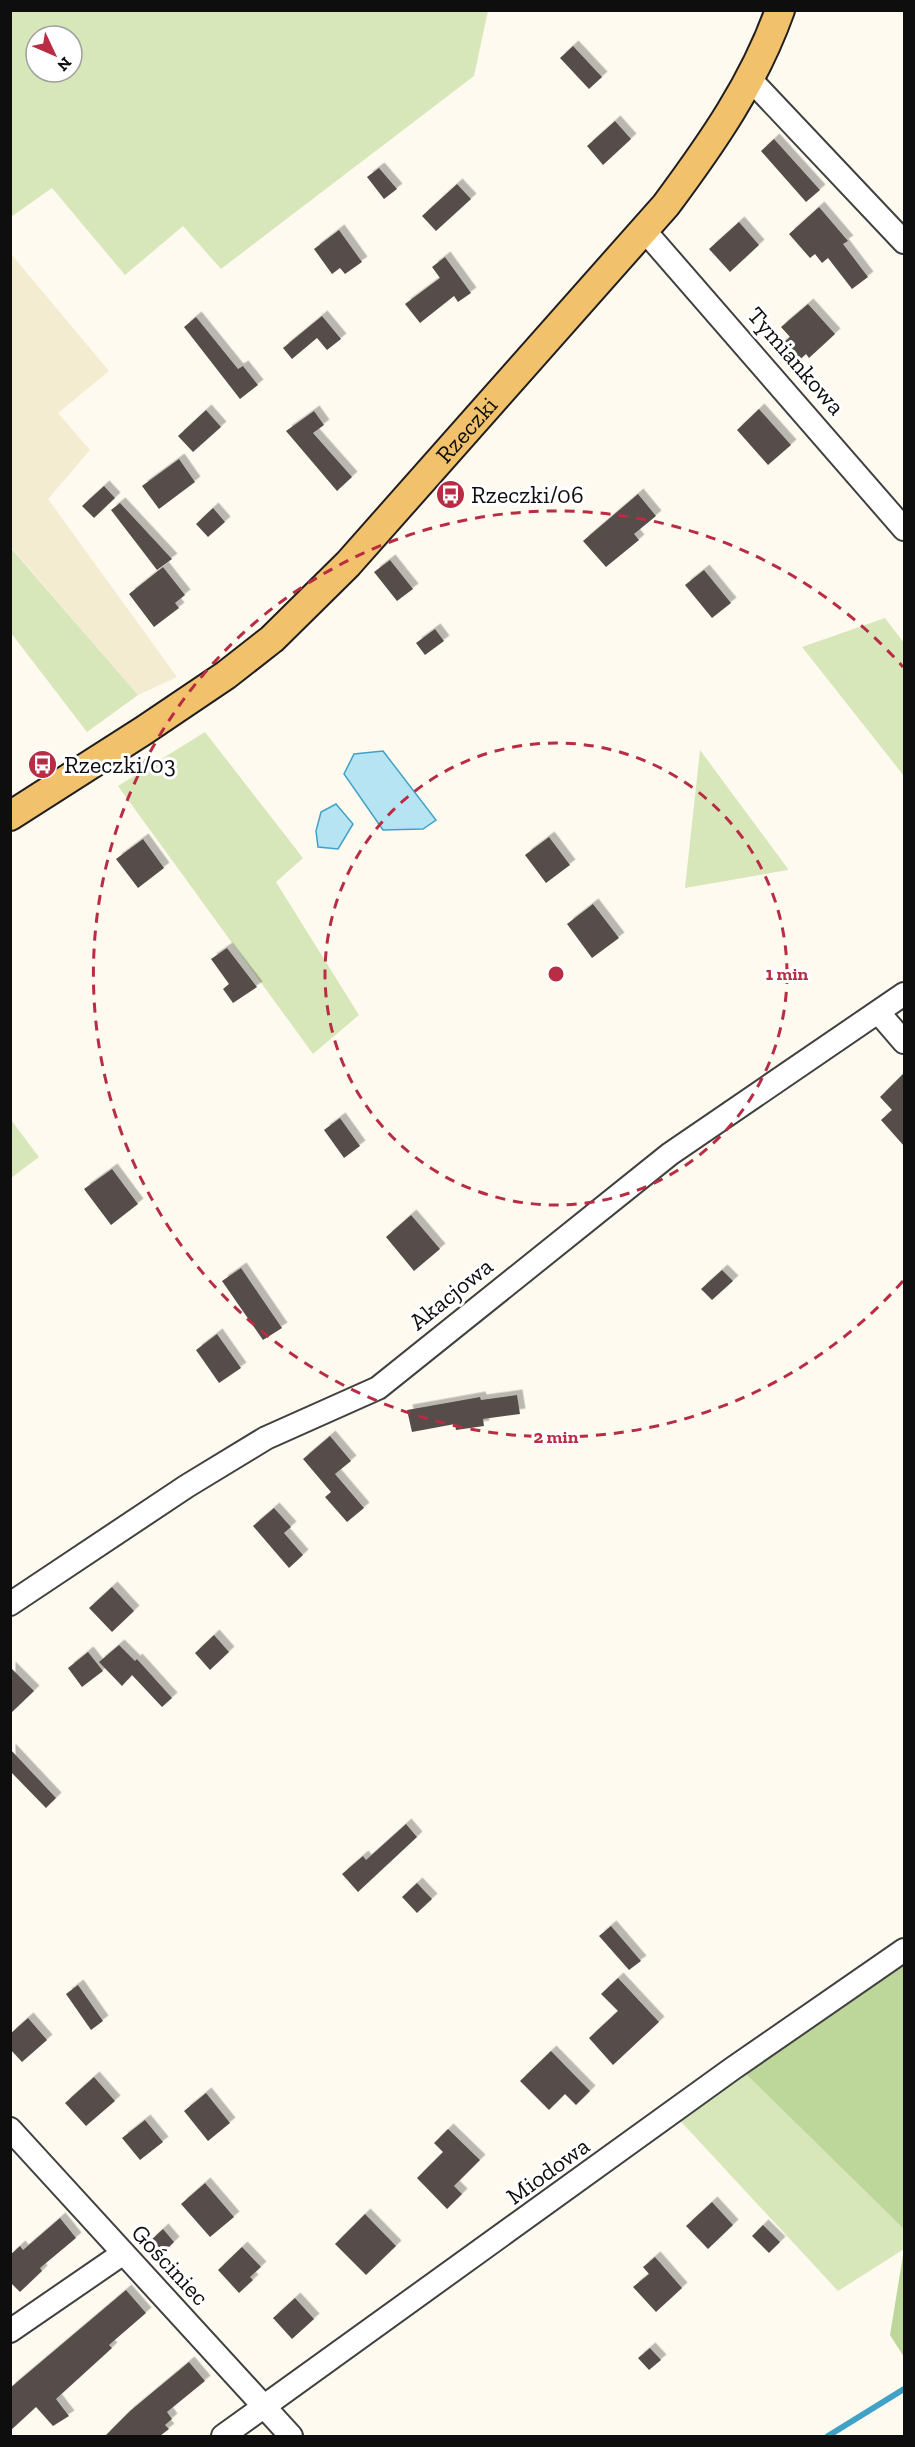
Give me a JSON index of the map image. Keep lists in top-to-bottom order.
{
  "streets": {
    "main road": ["Rzeczki"],
    "street": [
      "Tymiankowa",
      "Akacjowa",
      "Miodowa",
      "Gościniec"
    ]
  },
  "crossings": [
    ["Tymiankowa", "Rzeczki"],
    ["Miodowa", "Gościniec"]
  ],
  "places": {
    "bus stop": ["Rzeczki/06", "Rzeczki/03"]
  },
  "north": "bottom right",
  "rings": ["1 min", "2 min"]
}
